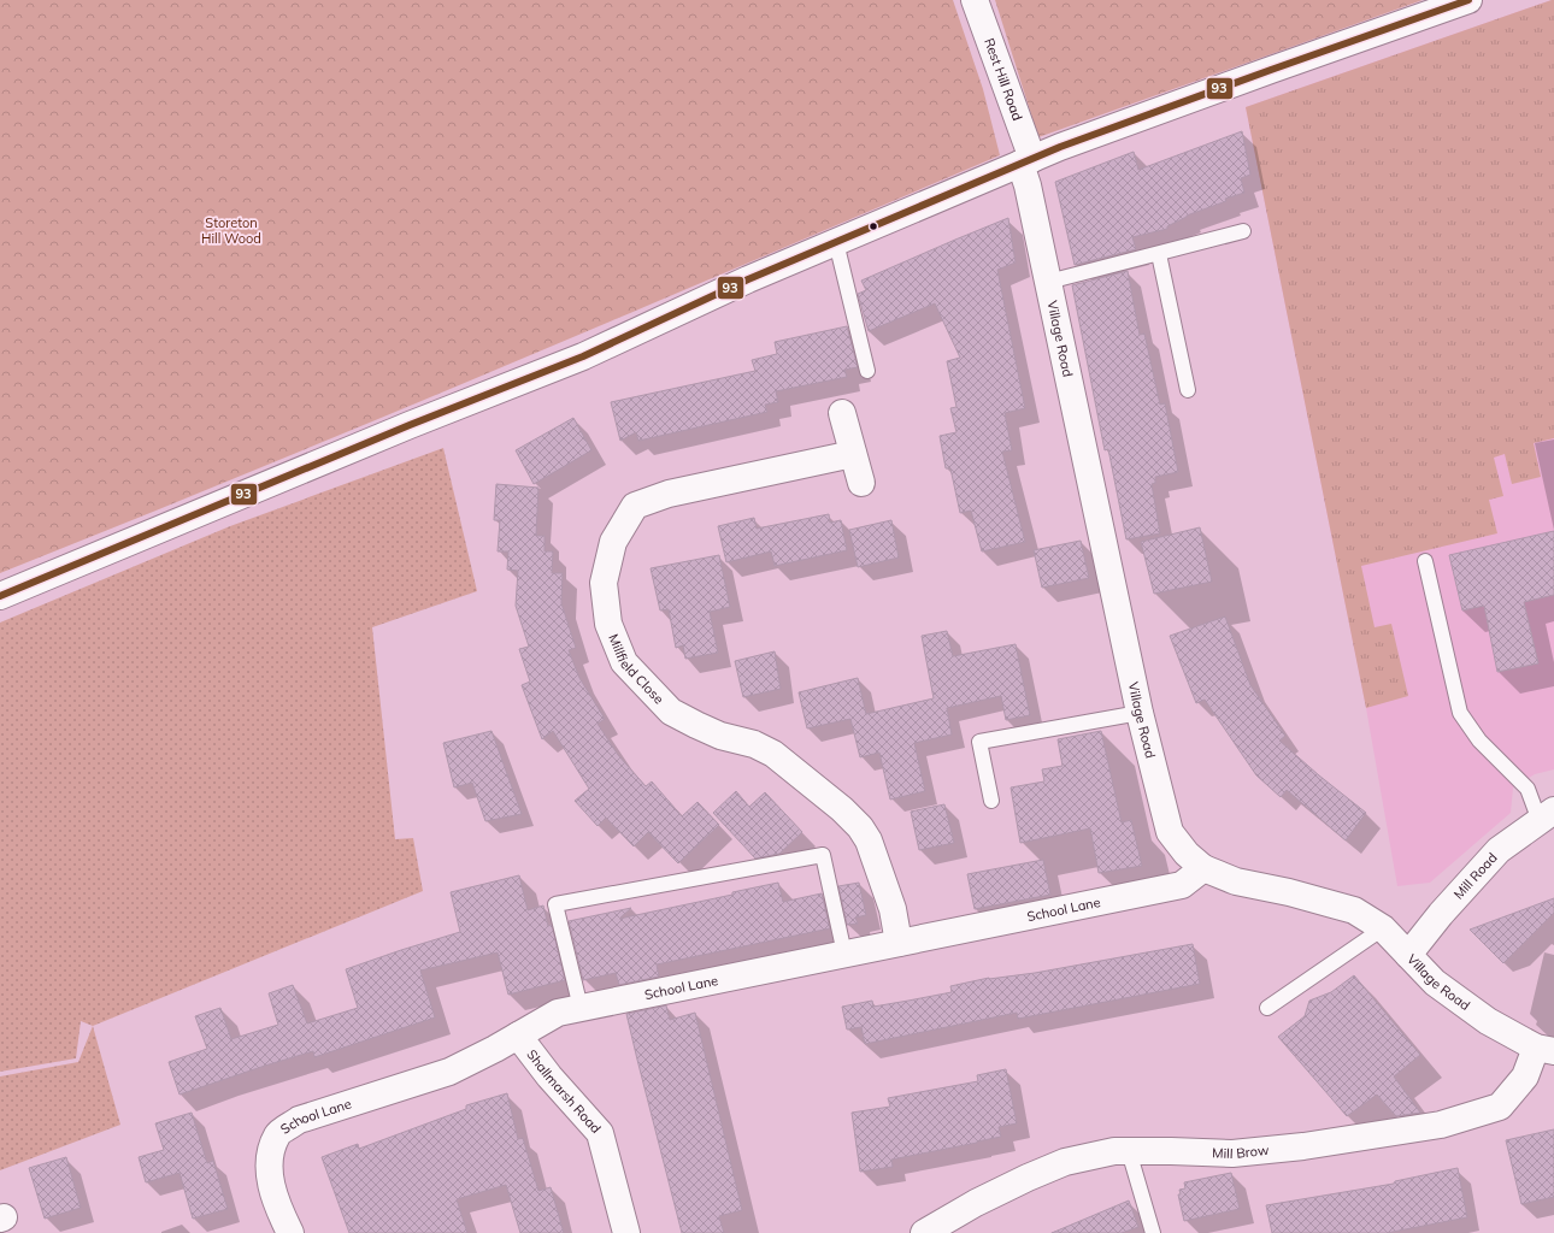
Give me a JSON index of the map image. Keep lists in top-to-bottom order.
{
  "streets": {
    "street": [
      "Rest Hill Road",
      "Village Road",
      "Millfield Close",
      "Mill Road",
      "School Lane",
      "Shallmarsh Road",
      "Mill Brow"
    ]
  },
  "crossings": [
    ["Rest Hill Road", "Village Road"],
    ["Village Road", "Mill Road"],
    ["Village Road", "School Lane"],
    ["Village Road", "Mill Brow"],
    ["Millfield Close", "School Lane"],
    ["School Lane", "Shallmarsh Road"]
  ],
  "parks": ["Storeton Hill Wood"],
  "lines": ["transit line 93"]
}
